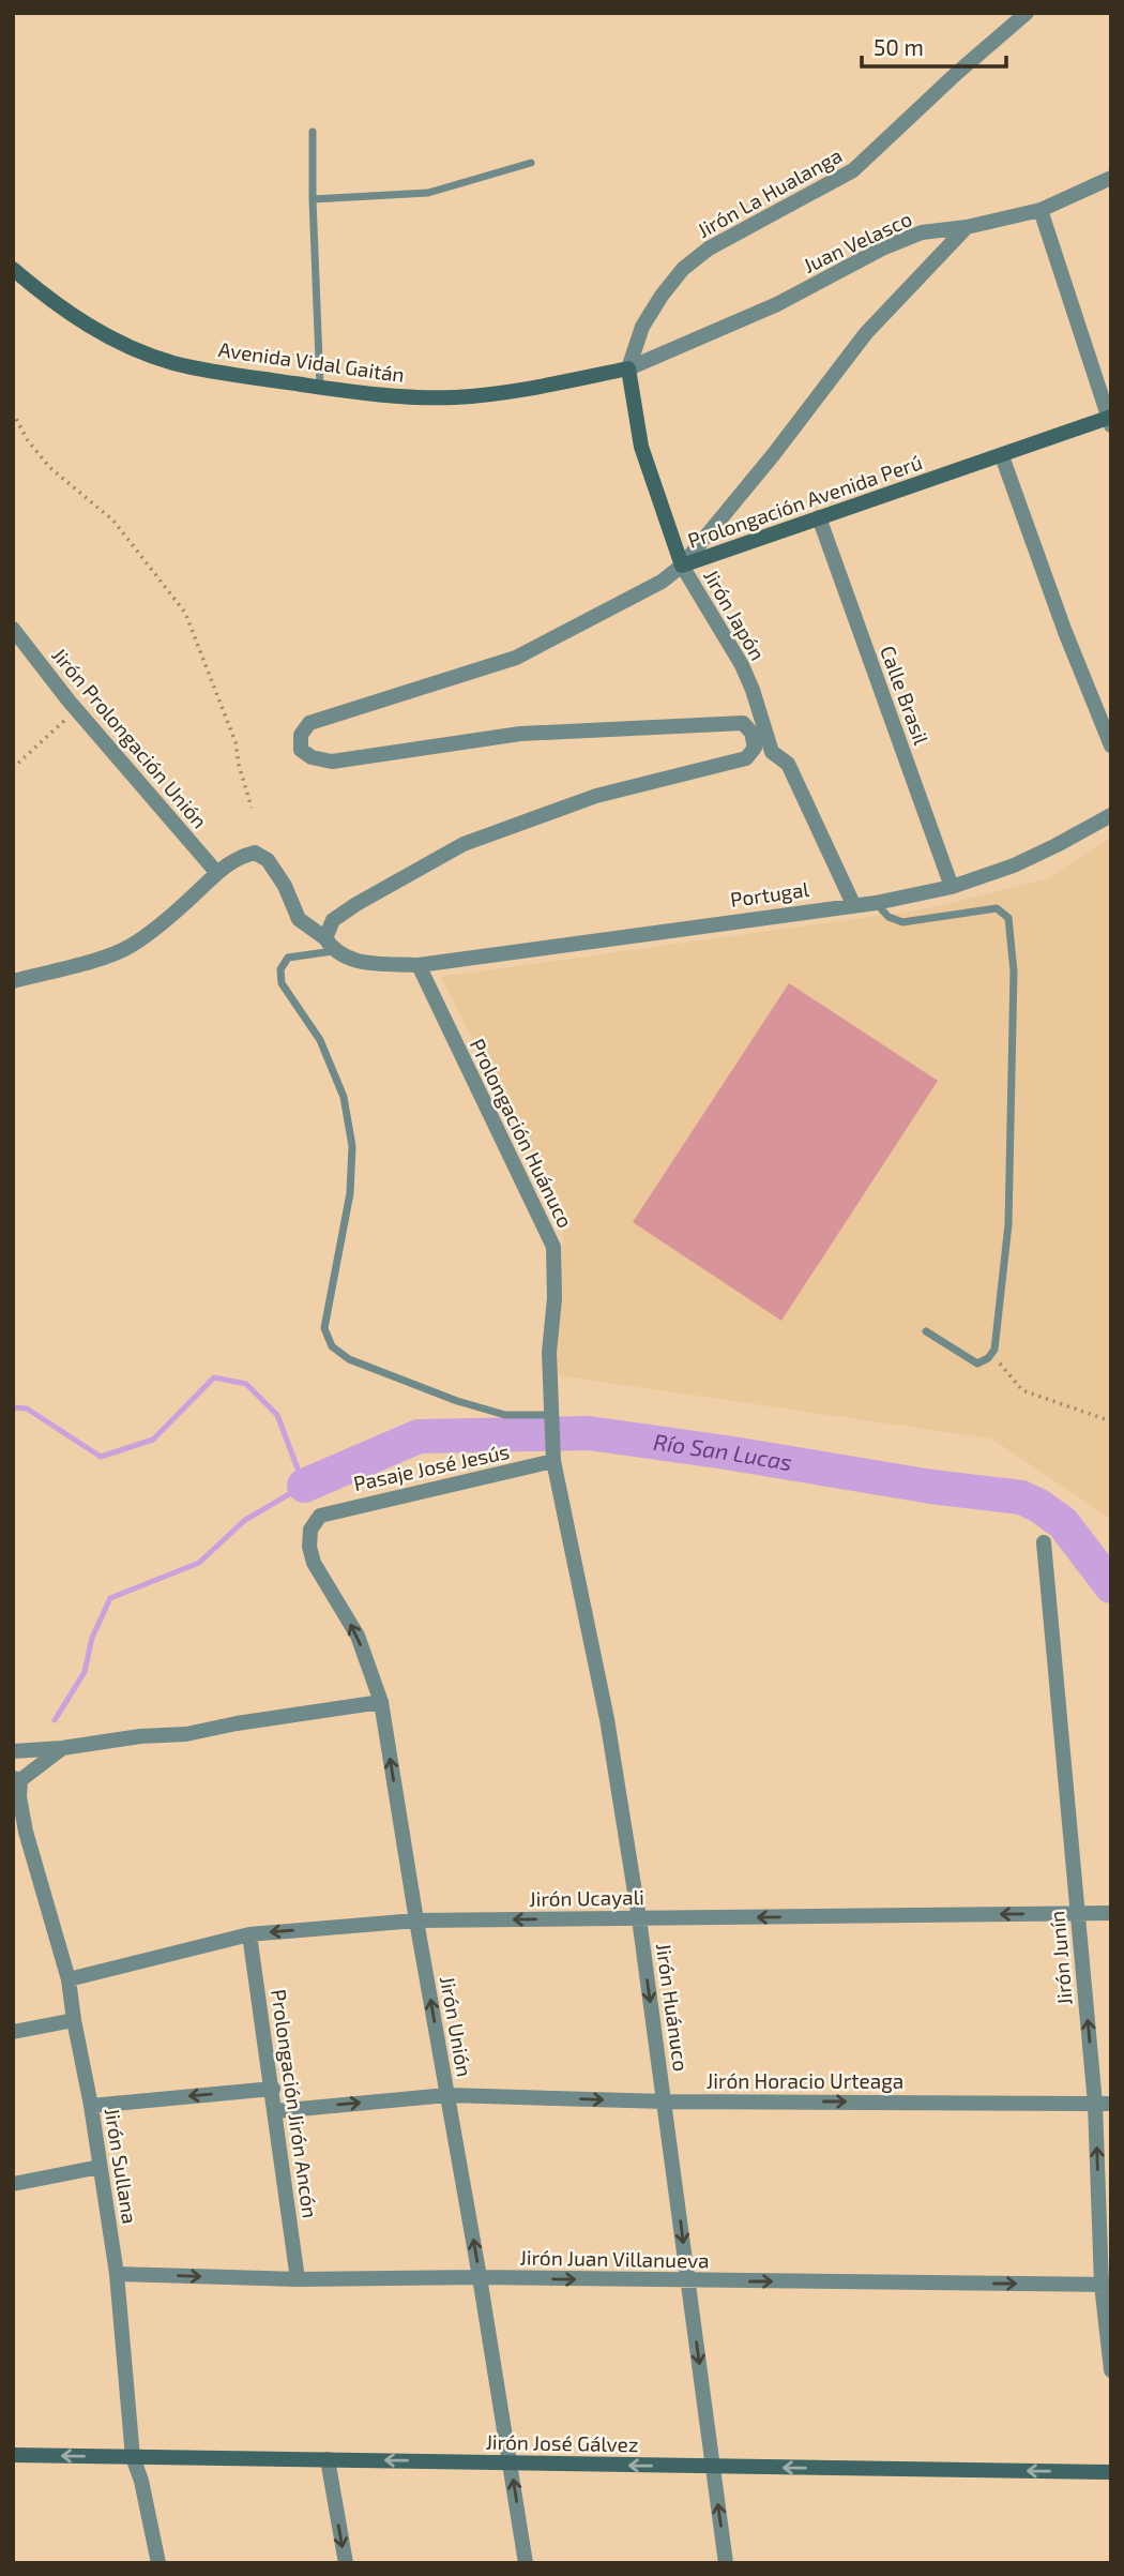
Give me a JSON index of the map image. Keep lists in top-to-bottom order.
{
  "streets": {
    "street": [
      "Jirón La Hualanga",
      "Juan Velasco",
      "Avenida Vidal Gaitán",
      "Prolongación Avenida Perú",
      "Jirón Japón",
      "Calle Brasil",
      "Jirón Prolongación Unión",
      "Portugal",
      "Prolongación Huánuco",
      "Pasaje José Jesús",
      "Jirón Ucayali",
      "Jirón Junín",
      "Jirón Huánuco",
      "Jirón Unión",
      "Jirón Horacio Urteaga",
      "Prolongación Jirón Ancón",
      "Jirón Sullana",
      "Jirón Juan Villanueva",
      "Jirón José Gálvez"
    ]
  },
  "crossings": [
    ["Jirón La Hualanga", "Juan Velasco"],
    ["Jirón La Hualanga", "Avenida Vidal Gaitán"],
    ["Jirón La Hualanga", "Jirón Japón"],
    ["Juan Velasco", "Avenida Vidal Gaitán"],
    ["Juan Velasco", "Jirón Japón"],
    ["Avenida Vidal Gaitán", "Jirón Japón"],
    ["Prolongación Avenida Perú", "Jirón Japón"],
    ["Prolongación Avenida Perú", "Calle Brasil"],
    ["Jirón Japón", "Portugal"],
    ["Calle Brasil", "Portugal"],
    ["Portugal", "Prolongación Huánuco"],
    ["Prolongación Huánuco", "Pasaje José Jesús"],
    ["Prolongación Huánuco", "Jirón Huánuco"],
    ["Pasaje José Jesús", "Jirón Huánuco"],
    ["Pasaje José Jesús", "Jirón Unión"],
    ["Jirón Ucayali", "Jirón Junín"],
    ["Jirón Ucayali", "Jirón Huánuco"],
    ["Jirón Ucayali", "Jirón Unión"],
    ["Jirón Ucayali", "Prolongación Jirón Ancón"],
    ["Jirón Ucayali", "Jirón Sullana"],
    ["Jirón Junín", "Jirón Horacio Urteaga"],
    ["Jirón Junín", "Jirón Juan Villanueva"],
    ["Jirón Huánuco", "Jirón Horacio Urteaga"],
    ["Jirón Huánuco", "Jirón Juan Villanueva"],
    ["Jirón Huánuco", "Jirón José Gálvez"],
    ["Jirón Unión", "Jirón Horacio Urteaga"],
    ["Jirón Unión", "Jirón Juan Villanueva"],
    ["Jirón Unión", "Jirón José Gálvez"],
    ["Jirón Horacio Urteaga", "Prolongación Jirón Ancón"],
    ["Prolongación Jirón Ancón", "Jirón Juan Villanueva"],
    ["Jirón Sullana", "Jirón Juan Villanueva"],
    ["Jirón Sullana", "Jirón José Gálvez"]
  ],
  "one_way": [
    "Jirón Ucayali",
    "Jirón Junín",
    "Jirón Unión",
    "Jirón Horacio Urteaga",
    "Jirón Juan Villanueva",
    "Jirón José Gálvez"
  ],
  "water": ["Río San Lucas"],
  "scale_bar": "50 m"
}
